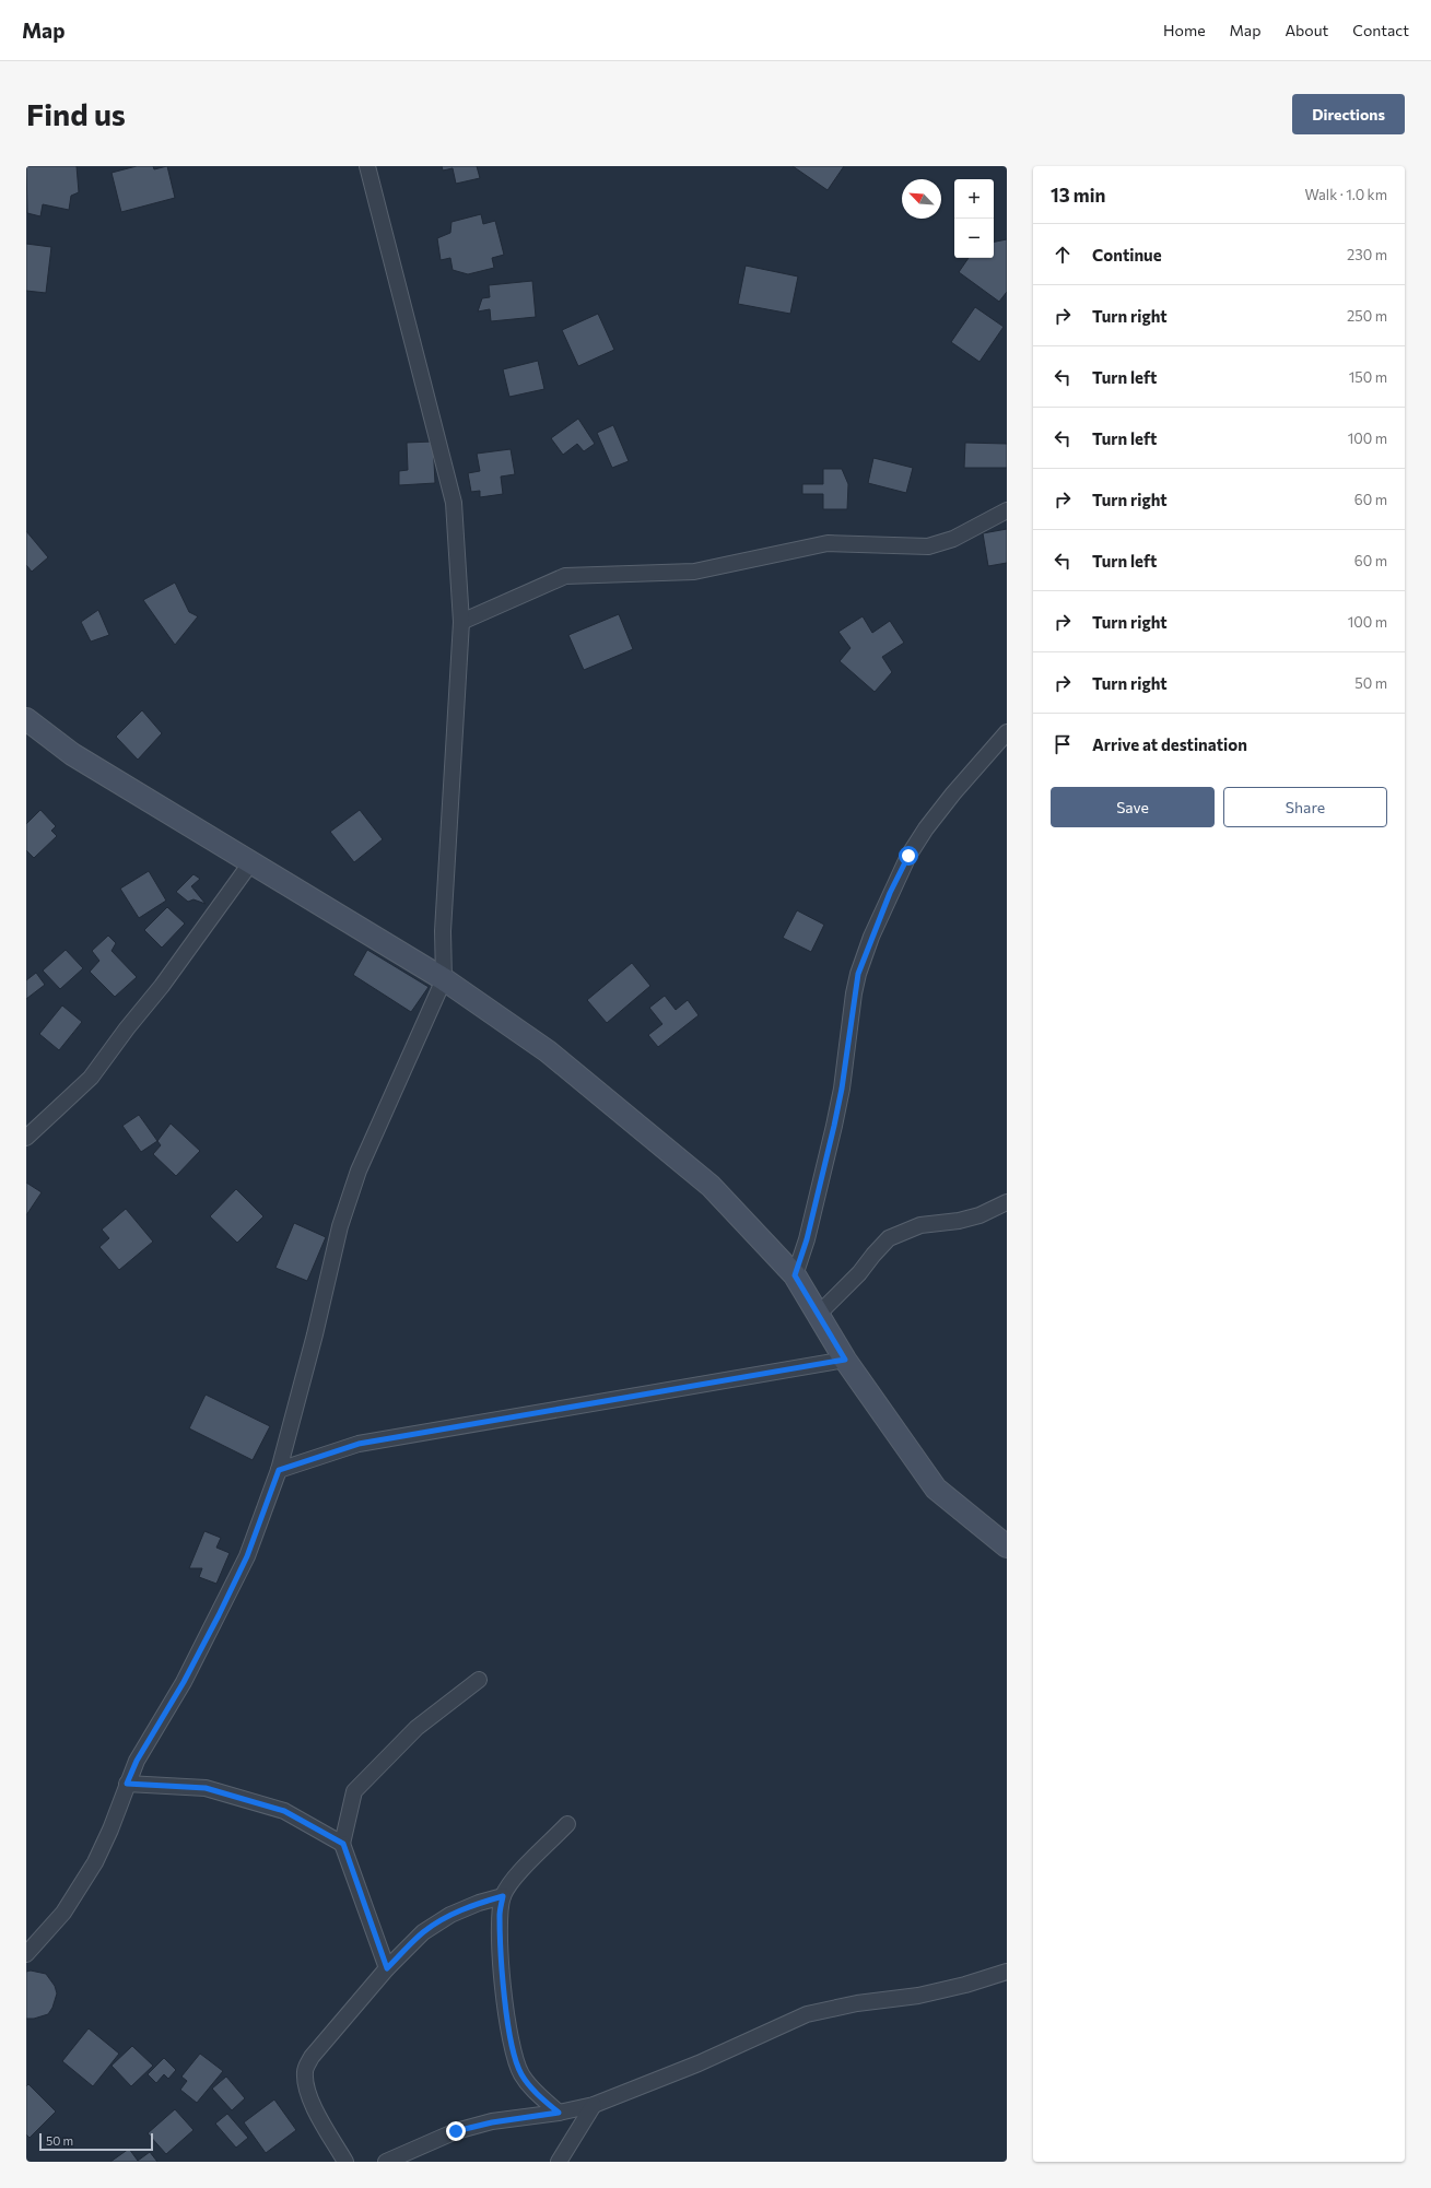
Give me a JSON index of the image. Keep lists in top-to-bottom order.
{
  "scale_bar": "50 m",
  "north": "top left",
  "page": {
    "header": "Map",
    "nav": [
      "Home",
      "Map",
      "About",
      "Contact"
    ],
    "buttons": [
      "Directions",
      ["Save", "Share"]
    ],
    "title": "Find us",
    "heading": ["13 min", "Walk · 1.0 km"],
    "map_buttons": ["+", "−"],
    "list": [
      ["Continue", "230 m"],
      ["Turn right", "250 m"],
      ["Turn left", "150 m"],
      ["Turn left", "100 m"],
      ["Turn right", "60 m"],
      ["Turn left", "60 m"],
      ["Turn right", "100 m"],
      ["Turn right", "50 m"],
      "Arrive at destination"
    ],
    "scale": "50 m"
  }
}
